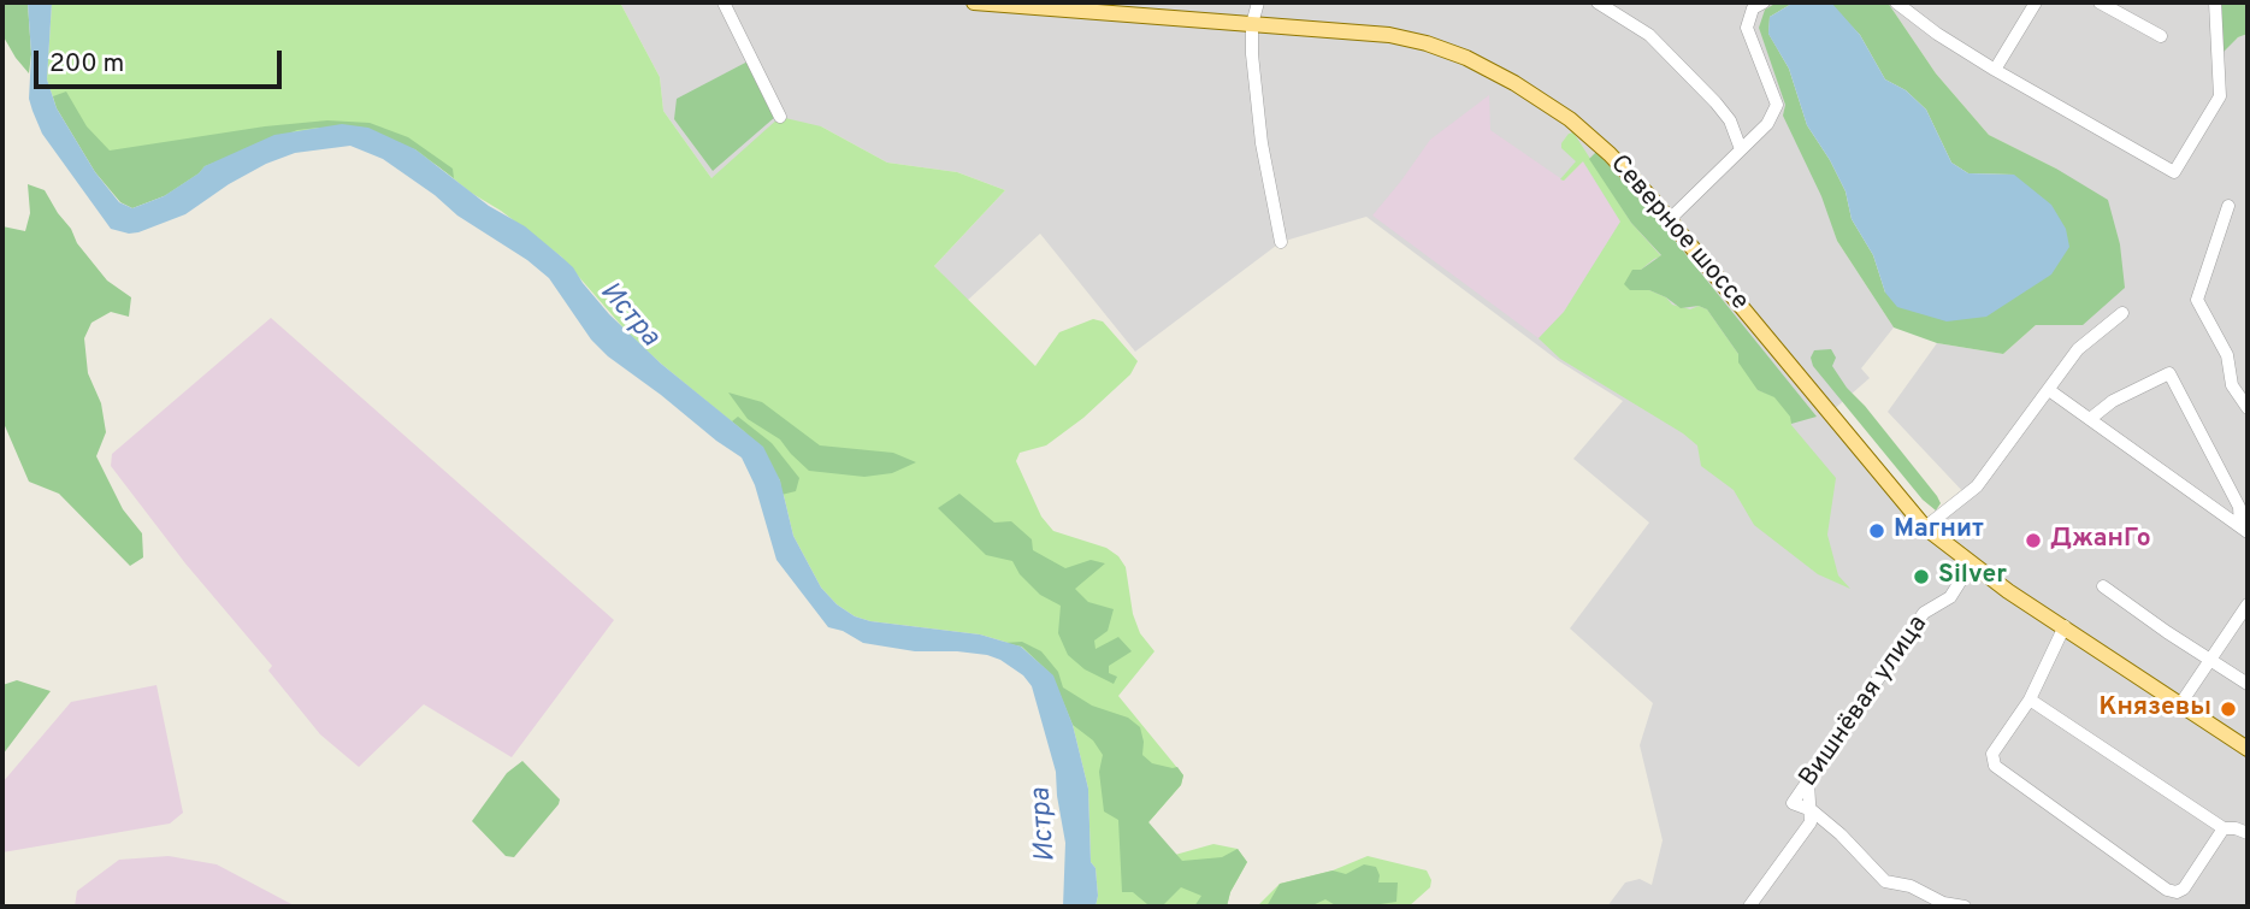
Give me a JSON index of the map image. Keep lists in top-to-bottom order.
{
  "streets": {
    "main road": ["Северное шоссе"],
    "street": ["Вишнёвая улица"]
  },
  "crossings": [
    ["Северное шоссе", "Вишнёвая улица"]
  ],
  "water": ["Истра"],
  "places": [
    "Магнит",
    "ДжанГо",
    "Silver",
    "Князевы"
  ],
  "scale_bar": "200 m"
}
